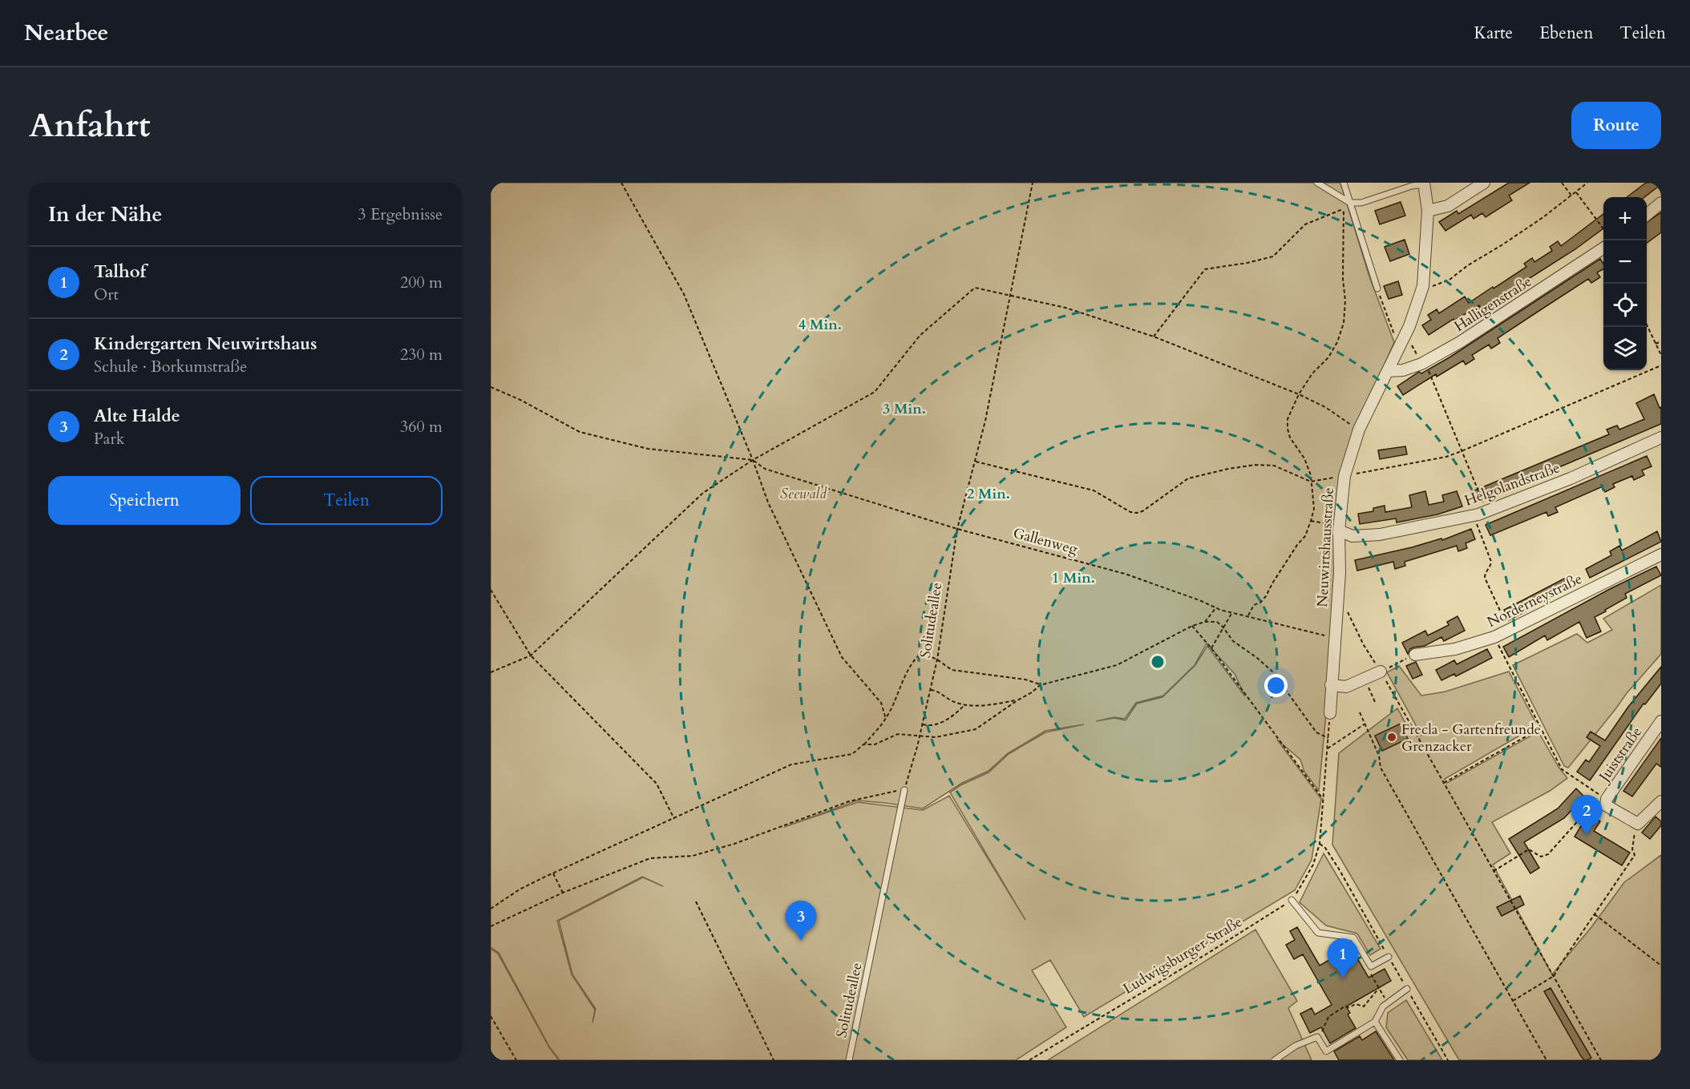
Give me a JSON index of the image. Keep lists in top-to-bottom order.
{
  "streets": {
    "street": [
      "Halligenstraße",
      "Helgolandstraße",
      "Neuwirtshausstraße",
      "Norderneystraße",
      "Juiststraße"
    ],
    "lane": ["Solitudeallee"],
    "path": ["Gallenweg", "Ludwigsburger Straße"]
  },
  "crossings": [
    ["Halligenstraße", "Neuwirtshausstraße"],
    ["Helgolandstraße", "Neuwirtshausstraße"],
    ["Gallenweg", "Neuwirtshausstraße"],
    ["Gallenweg", "Solitudeallee"]
  ],
  "parks": ["Seewald"],
  "places": ["Frecla - Gartenfreunde Grenzacker"],
  "page": {
    "header": "Nearbee",
    "nav": ["Karte", "Ebenen", "Teilen"],
    "buttons": [
      "Route",
      ["Speichern", "Teilen"]
    ],
    "title": "Anfahrt",
    "heading": ["In der Nähe", "3 Ergebnisse"],
    "map_buttons": ["+", "−"],
    "list": [
      {
        "mark": "1",
        "name": "Talhof",
        "note": "Ort",
        "value": "200 m"
      },
      {
        "mark": "2",
        "name": "Kindergarten Neuwirtshaus",
        "note": "Schule · Borkumstraße",
        "value": "230 m"
      },
      {
        "mark": "3",
        "name": "Alte Halde",
        "note": "Park",
        "value": "360 m"
      }
    ],
    "pins": ["2", "3", "1"]
  },
  "rings": [
    "4 Min.",
    "3 Min.",
    "2 Min.",
    "1 Min."
  ]
}
